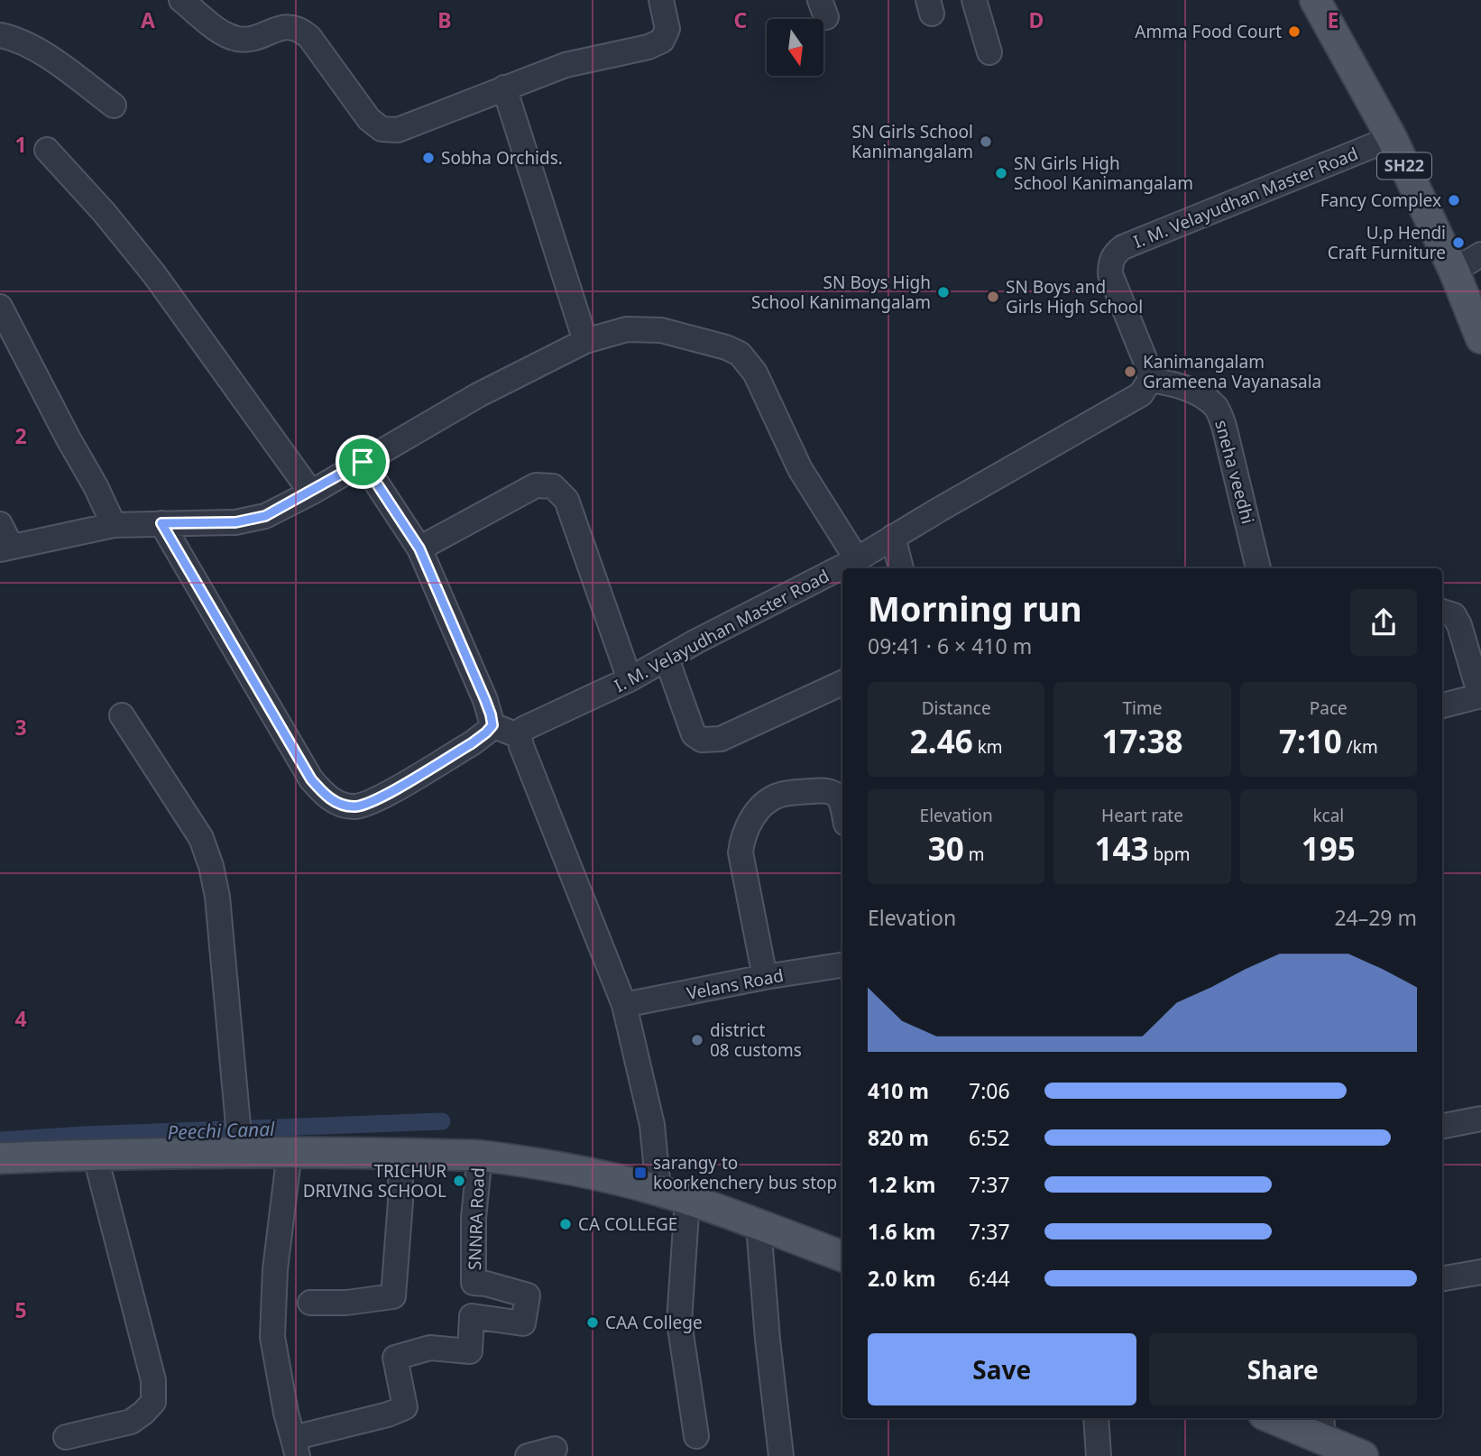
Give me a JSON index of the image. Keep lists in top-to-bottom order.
{
  "streets": {
    "main road": ["SH22"],
    "street": [
      "I. M. Velayudhan Master Road",
      "sneha veedhi",
      "Velans Road",
      "SNNRA Road"
    ]
  },
  "crossings": [
    ["SH22", "I. M. Velayudhan Master Road"],
    ["I. M. Velayudhan Master Road", "sneha veedhi"]
  ],
  "water": ["Peechi Canal"],
  "places": {
    "other": [
      "Amma Food Court",
      "SN Girls School Kanimangalam",
      "Sobha Orchids.",
      "SN Girls High School Kanimangalam",
      "Fancy Complex",
      "U.p Hendi Craft Furniture",
      "SN Boys High School Kanimangalam",
      "SN Boys and Girls High School",
      "Kanimangalam Grameena Vayanasala",
      "district 08 customs",
      "TRICHUR DRIVING SCHOOL",
      "CA COLLEGE",
      "CAA College"
    ],
    "transit": ["sarangy to koorkenchery bus stop"]
  },
  "north": "bottom",
  "page": {
    "heading": ["Morning run", "09:41 · 6 × 410 m"],
    "stats": [
      ["Distance", "2.46 km"],
      ["Time", "17:38"],
      ["Pace", "7:10 /km"],
      ["Elevation", "30 m"],
      ["Heart rate", "143 bpm"],
      ["kcal", "195"]
    ],
    "chart": ["Elevation", "24–29 m"],
    "list": [
      {
        "name": "410 m",
        "note": "7:06"
      },
      {
        "name": "820 m",
        "note": "6:52"
      },
      {
        "name": "1.2 km",
        "note": "7:37"
      },
      {
        "name": "1.6 km",
        "note": "7:37"
      },
      {
        "name": "2.0 km",
        "note": "6:44"
      }
    ],
    "buttons": ["Save", "Share"]
  },
  "grid": {
    "columns": [
      "A",
      "B",
      "C",
      "D",
      "E"
    ],
    "rows": [
      "1",
      "2",
      "3",
      "4",
      "5"
    ]
  }
}
